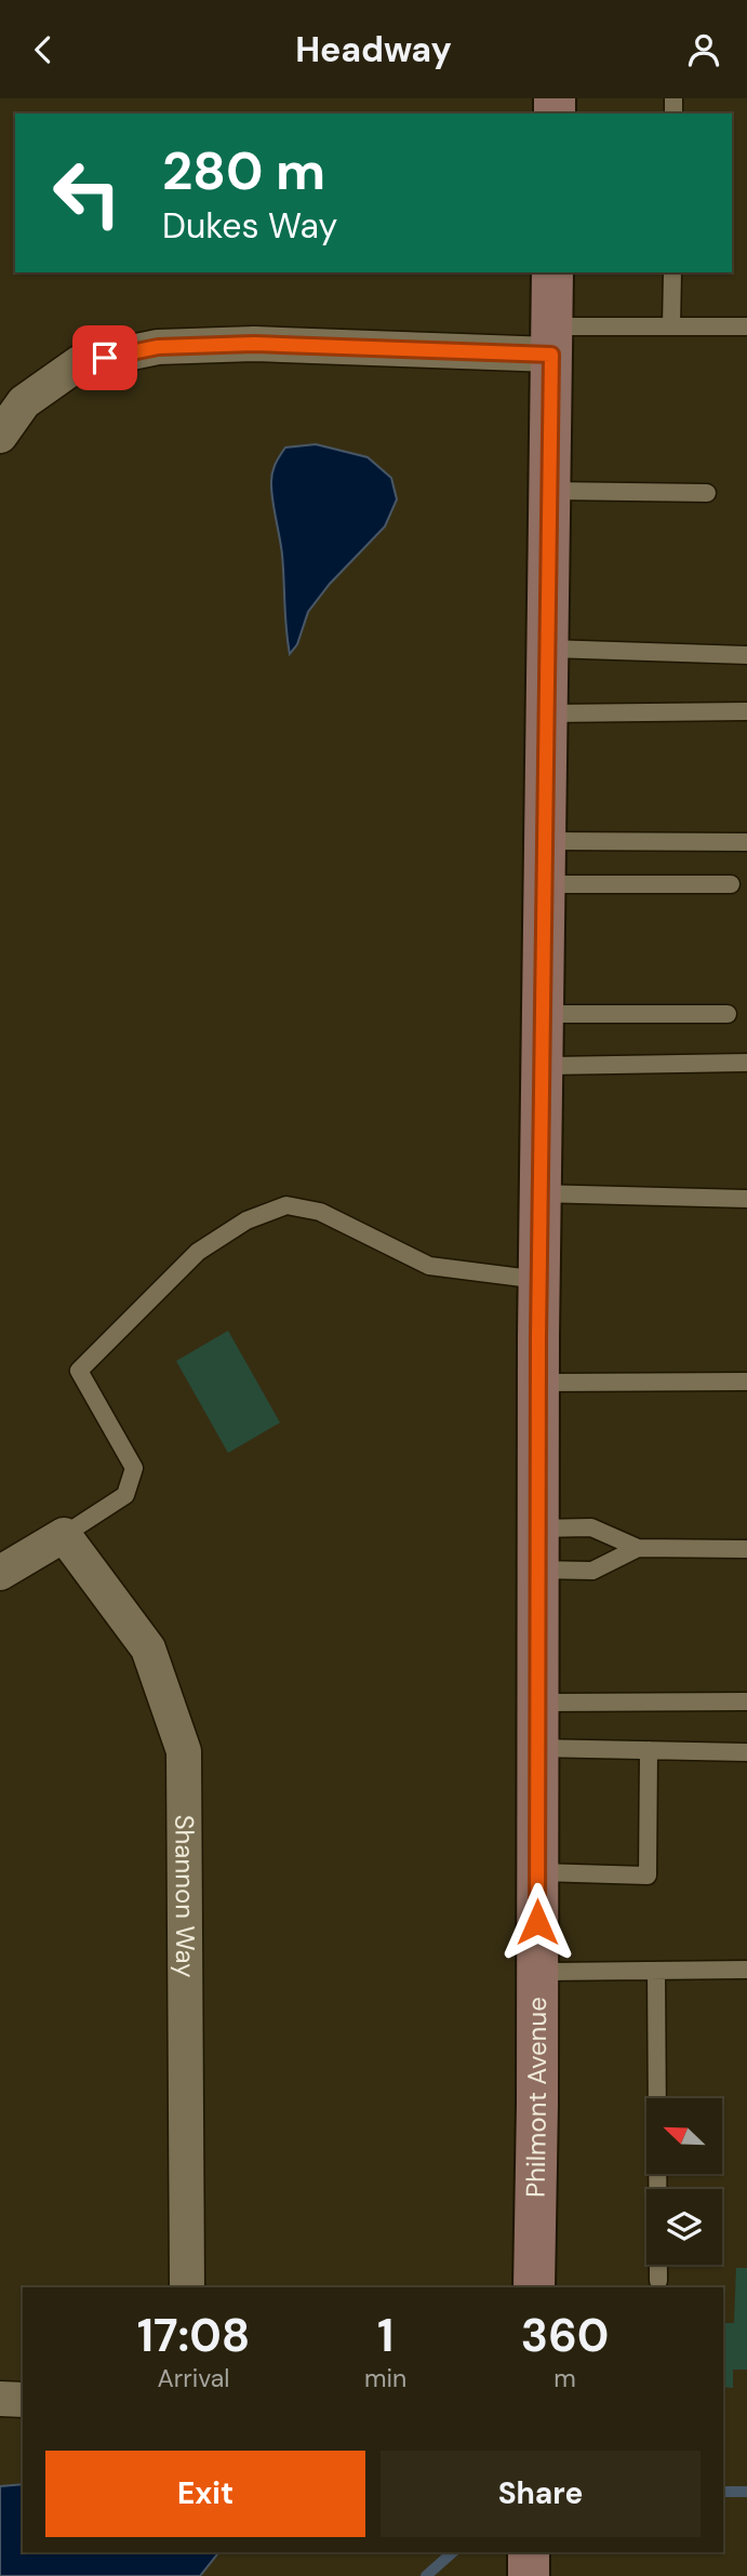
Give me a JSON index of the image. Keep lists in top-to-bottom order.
{
  "streets": {
    "main road": ["Philmont Avenue"],
    "street": ["Shannon Way"]
  },
  "north": "top left",
  "page": {
    "header": "Headway",
    "turn": ["280 m", "Dukes Way"],
    "eta": [
      "17:08",
      "Arrival",
      "1",
      "min",
      "360",
      "m"
    ],
    "buttons": ["Exit", "Share"]
  }
}
